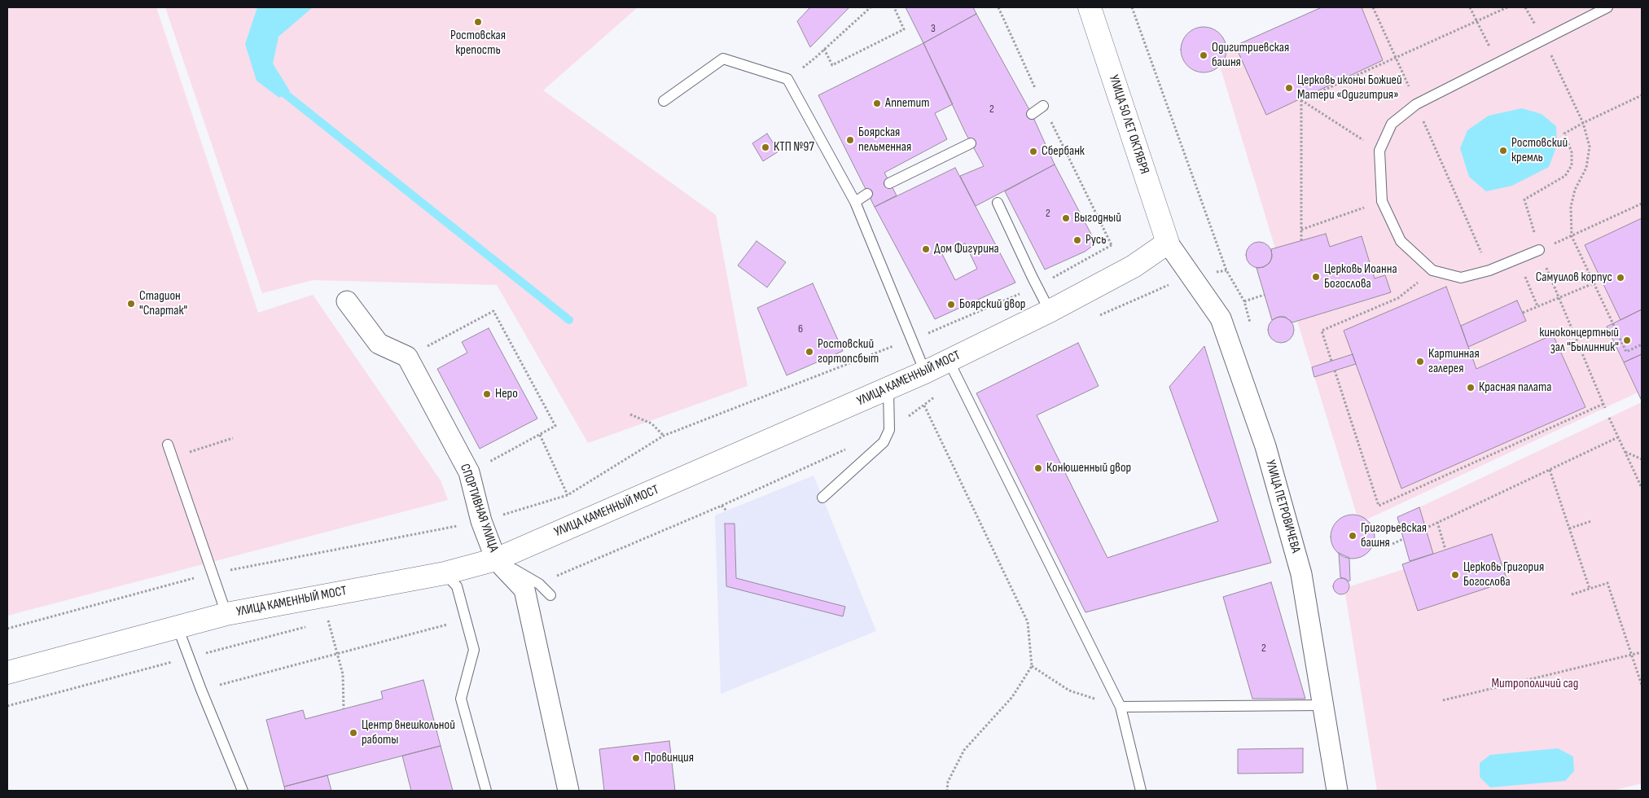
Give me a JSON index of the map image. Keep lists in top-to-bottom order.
{
  "streets": {
    "street": [
      "УЛИЦА 50 ЛЕТ ОКТЯБРЯ",
      "УЛИЦА КАМЕННЫЙ МОСТ",
      "УЛИЦА ПЕТРОВИЧЕВА",
      "СПОРТИВНАЯ УЛИЦА"
    ]
  },
  "crossings": [
    ["УЛИЦА 50 ЛЕТ ОКТЯБРЯ", "УЛИЦА КАМЕННЫЙ МОСТ"],
    ["УЛИЦА 50 ЛЕТ ОКТЯБРЯ", "УЛИЦА ПЕТРОВИЧЕВА"],
    ["УЛИЦА КАМЕННЫЙ МОСТ", "УЛИЦА ПЕТРОВИЧЕВА"],
    ["УЛИЦА КАМЕННЫЙ МОСТ", "СПОРТИВНАЯ УЛИЦА"]
  ],
  "parks": ["Митрополичий сад"],
  "places": [
    "Ростовская крепость",
    "Одигитриевская башня",
    "Церковь иконы Божией Матери «Одигитрия»",
    "Аппетит",
    "Боярская пельменная",
    "КТП №97",
    "Ростовский кремль",
    "Сбербанк",
    "Выгодный",
    "Русь",
    "Дом Фигурина",
    "Церковь Иоанна Богослова",
    "Самуилов корпус",
    "Стадион \"Спартак\"",
    "Боярский двор",
    "киноконцертный зал \"Былинник\"",
    "Ростовский гортопсбыт",
    "Картинная галерея",
    "Красная палата",
    "Неро",
    "Конюшенный двор",
    "Григорьевская башня",
    "Церковь Григория Богослова",
    "Центр внешкольной работы",
    "Провинция"
  ],
  "house_numbers": [
    "3",
    "2",
    "2",
    "6",
    "2"
  ]
}
